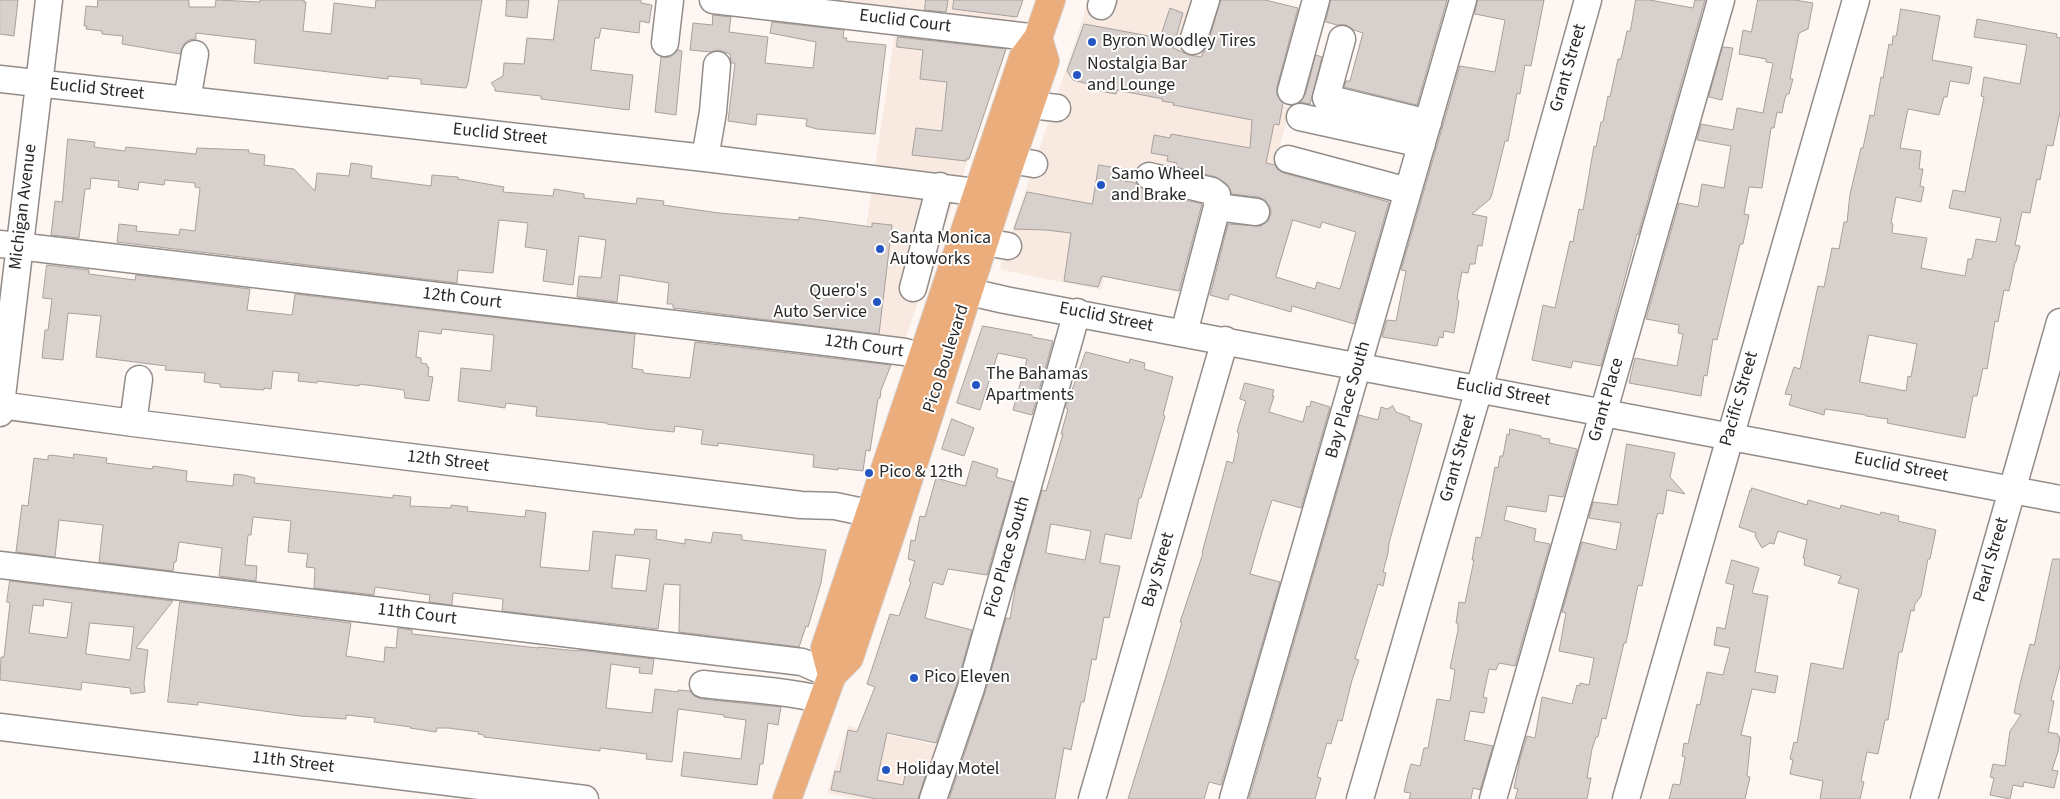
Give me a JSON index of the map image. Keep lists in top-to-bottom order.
{
  "streets": {
    "main road": ["Pico Boulevard"],
    "street": [
      "Euclid Court",
      "Grant Street",
      "Euclid Street",
      "Michigan Avenue",
      "12th Court",
      "Pacific Street",
      "Bay Place South",
      "Grant Place",
      "12th Street",
      "Pico Place South",
      "Pearl Street",
      "Bay Street",
      "11th Court",
      "11th Street"
    ]
  },
  "crossings": [
    ["Euclid Court", "Pico Boulevard"],
    ["Grant Street", "Euclid Street"],
    ["Euclid Street", "Michigan Avenue"],
    ["Euclid Street", "Pico Boulevard"],
    ["Euclid Street", "Pacific Street"],
    ["Euclid Street", "Bay Place South"],
    ["Euclid Street", "Grant Place"],
    ["Euclid Street", "Pico Place South"],
    ["Euclid Street", "Pearl Street"],
    ["Euclid Street", "Bay Street"],
    ["Michigan Avenue", "12th Court"],
    ["Michigan Avenue", "12th Street"],
    ["12th Court", "Pico Boulevard"],
    ["Pico Boulevard", "12th Street"],
    ["Pico Boulevard", "11th Court"]
  ],
  "places": [
    "Byron Woodley Tires",
    "Nostalgia Bar and Lounge",
    "Samo Wheel and Brake",
    "Santa Monica Autoworks",
    "Quero's Auto Service",
    "The Bahamas Apartments",
    "Pico & 12th",
    "Pico Eleven",
    "Holiday Motel"
  ]
}
